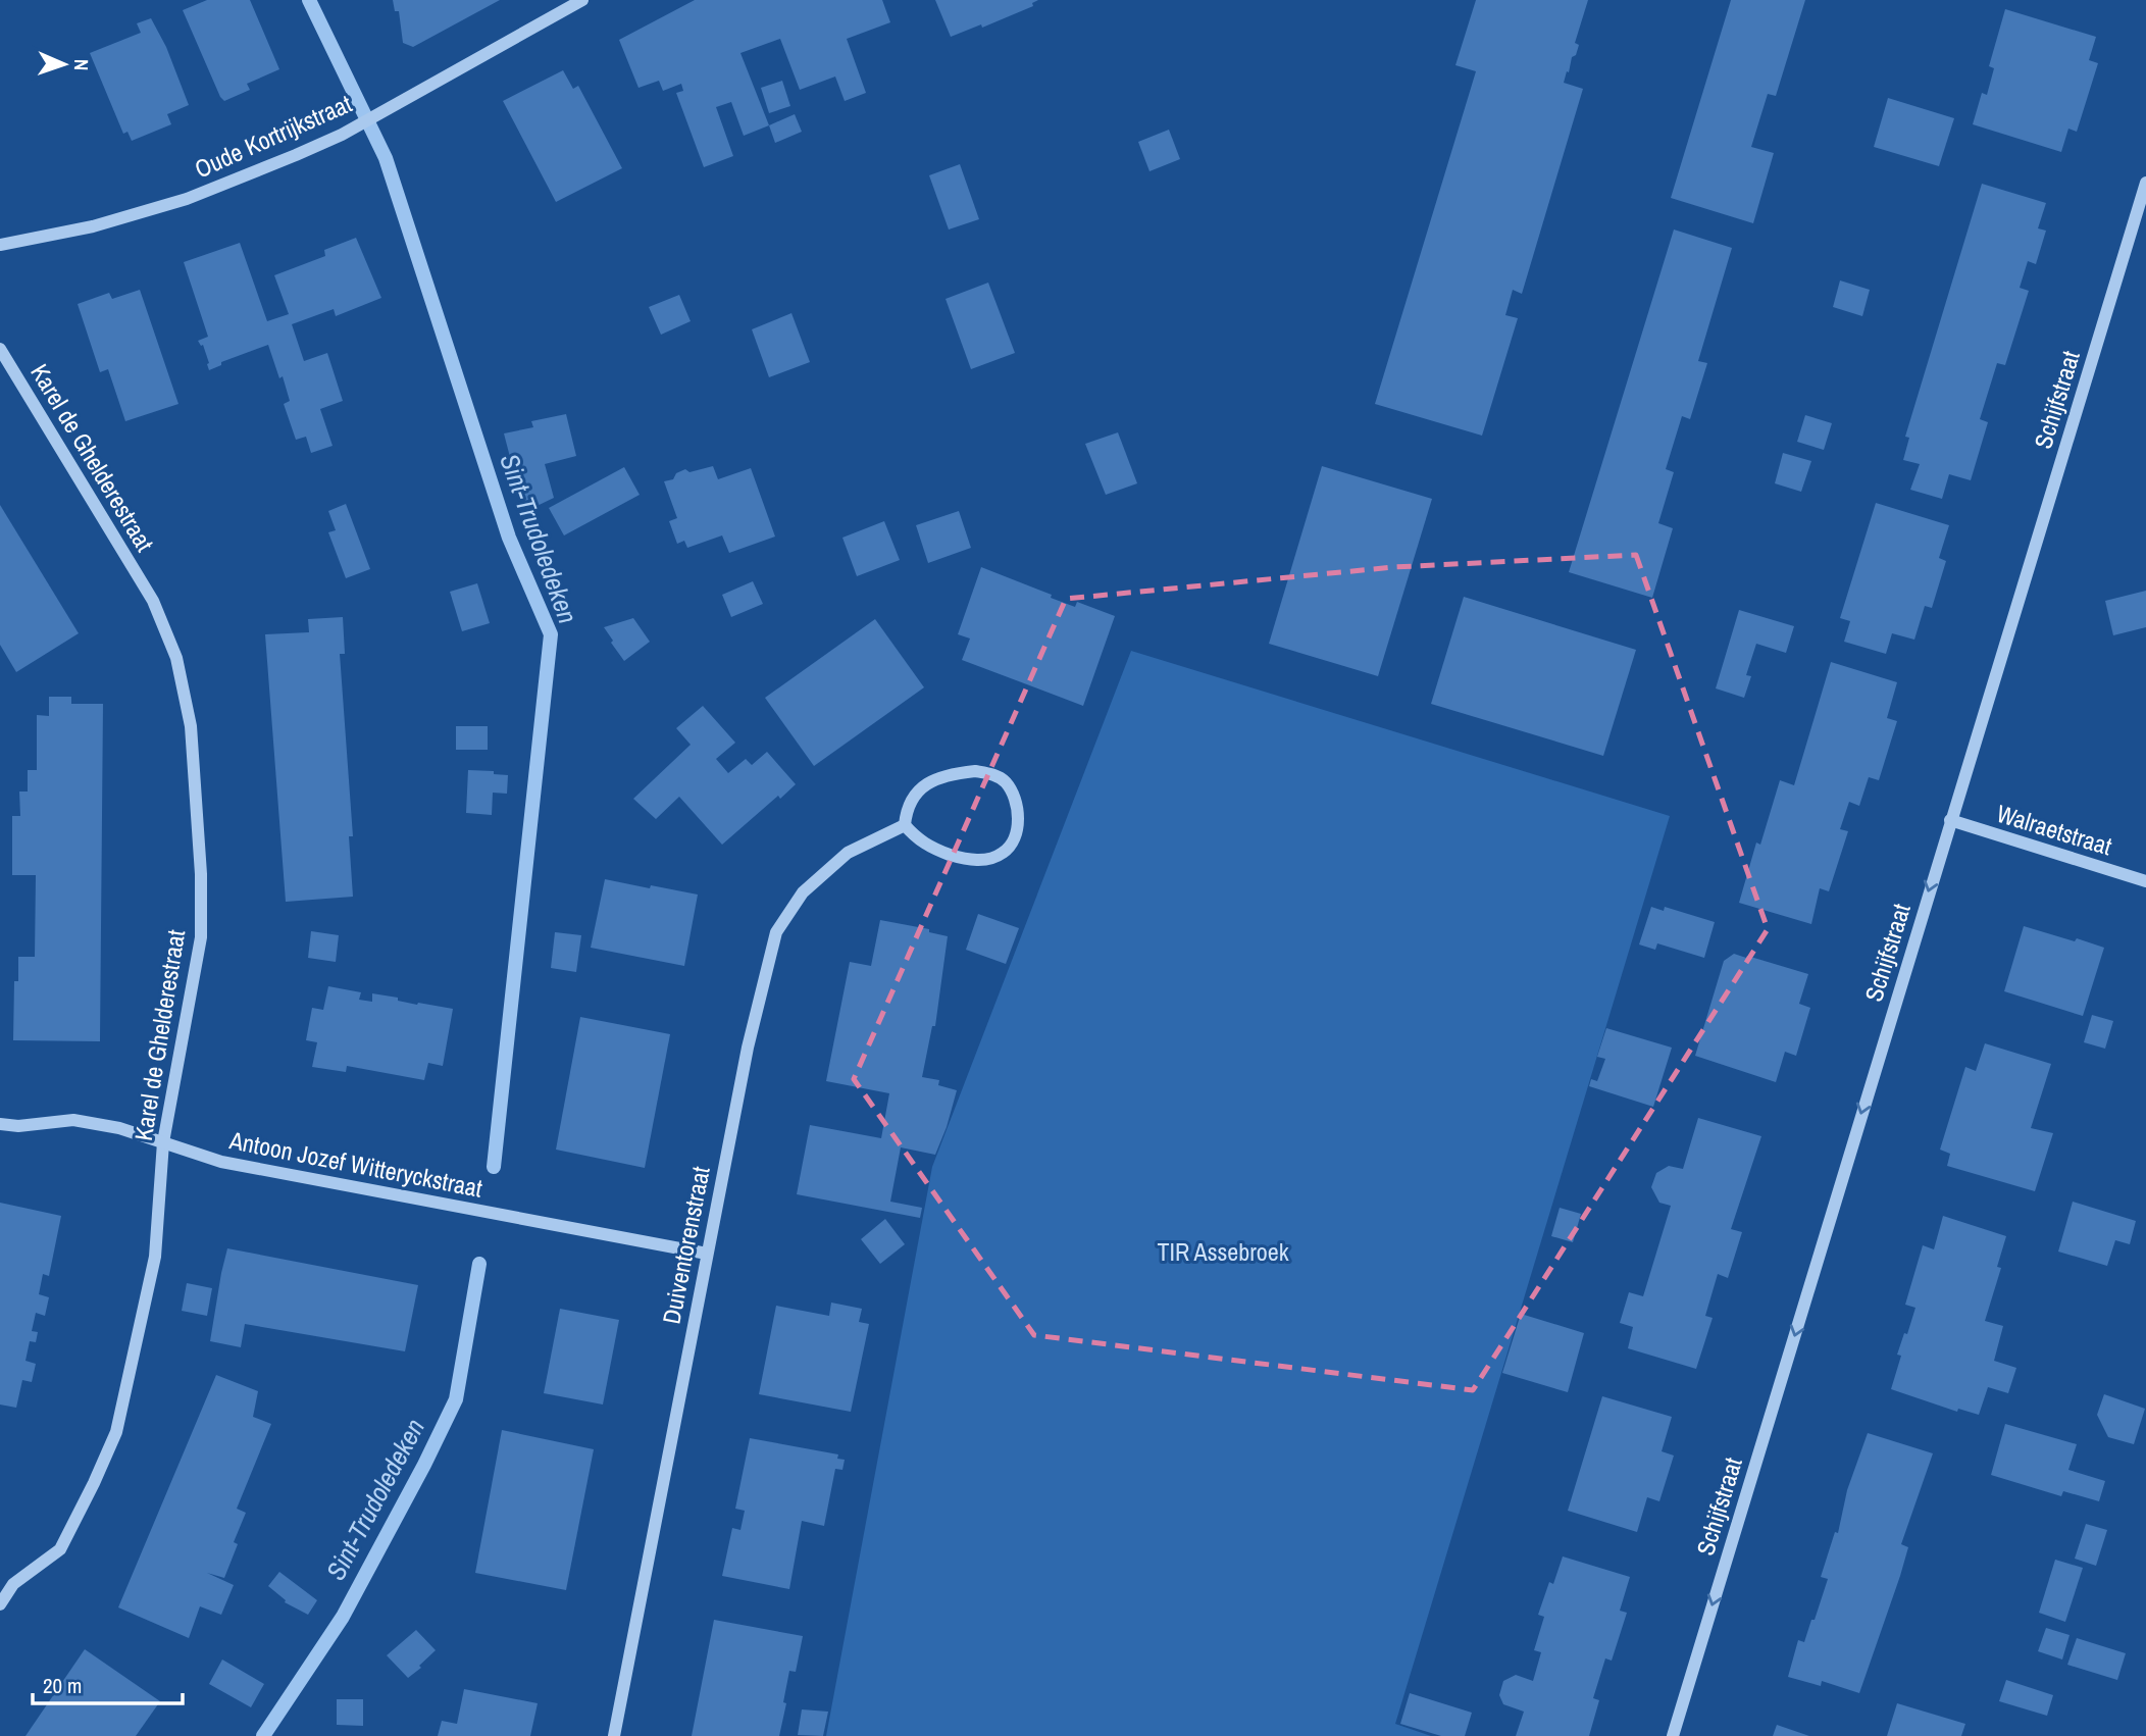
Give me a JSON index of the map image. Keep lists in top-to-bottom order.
{
  "streets": {
    "street": [
      "Oude Kortrijkstraat",
      "Schijfstraat",
      "Karel de Ghelderestraat",
      "Walraetstraat",
      "Antoon Jozef Witteryckstraat",
      "Duiventorenstraat"
    ]
  },
  "crossings": [
    ["Schijfstraat", "Walraetstraat"],
    ["Karel de Ghelderestraat", "Antoon Jozef Witteryckstraat"],
    ["Antoon Jozef Witteryckstraat", "Duiventorenstraat"]
  ],
  "one_way": ["Schijfstraat"],
  "water": ["Sint-Trudoledeken"],
  "parks": ["TIR Assebroek"],
  "scale_bar": "20 m",
  "north": "right"
}
